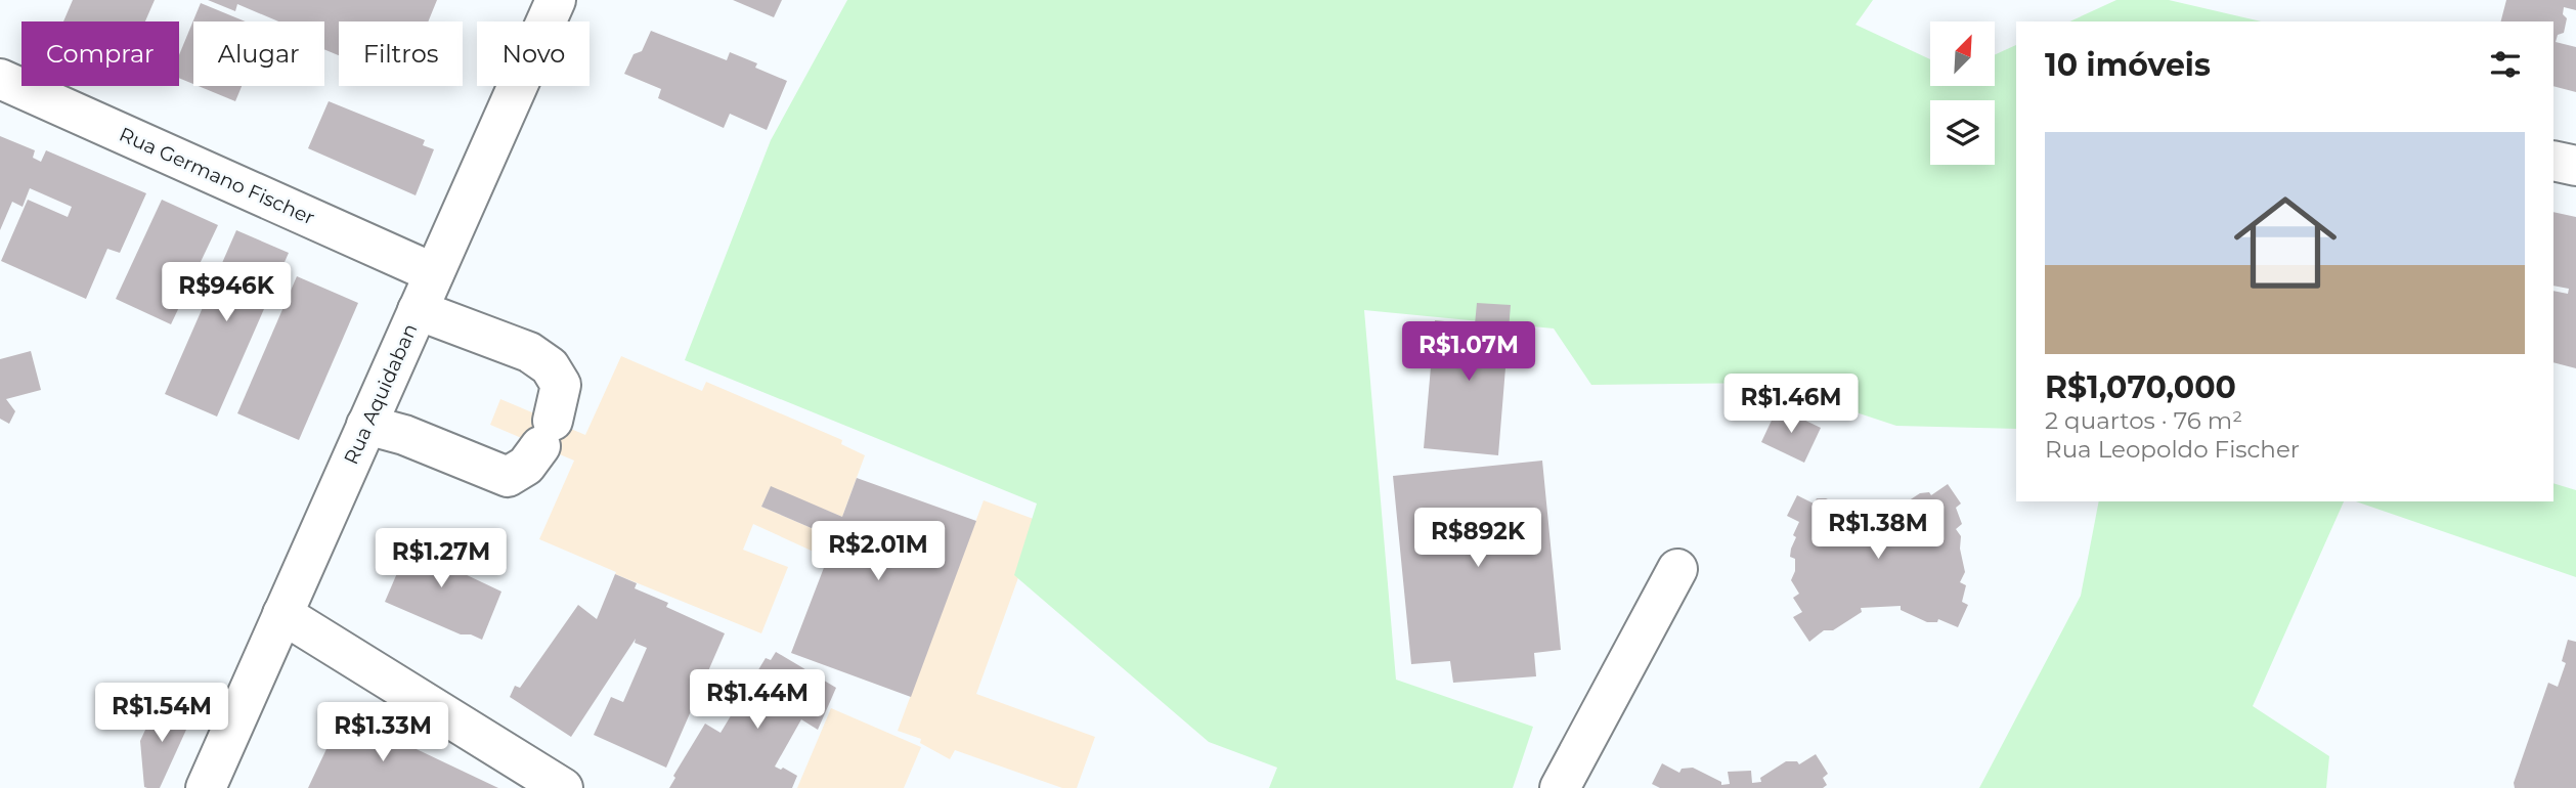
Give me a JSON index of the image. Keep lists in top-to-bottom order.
{
  "streets": {
    "street": ["Rua Germano Fischer", "Rua Aquidaban"]
  },
  "crossings": [
    ["Rua Germano Fischer", "Rua Aquidaban"]
  ],
  "north": "top right",
  "page": {
    "chip": [
      "Comprar",
      "Alugar",
      "Filtros",
      "Novo"
    ],
    "heading": "10 imóveis",
    "list": [
      {
        "name": "R$1,070,000",
        "note": "2 quartos · 76 m² · Rua Leopoldo Fischer"
      }
    ],
    "price": [
      "R$946K",
      "R$1.07M",
      "R$1.46M",
      "R$1.38M",
      "R$892K",
      "R$2.01M",
      "R$1.27M",
      "R$1.44M",
      "R$1.54M",
      "R$1.33M"
    ]
  }
}
